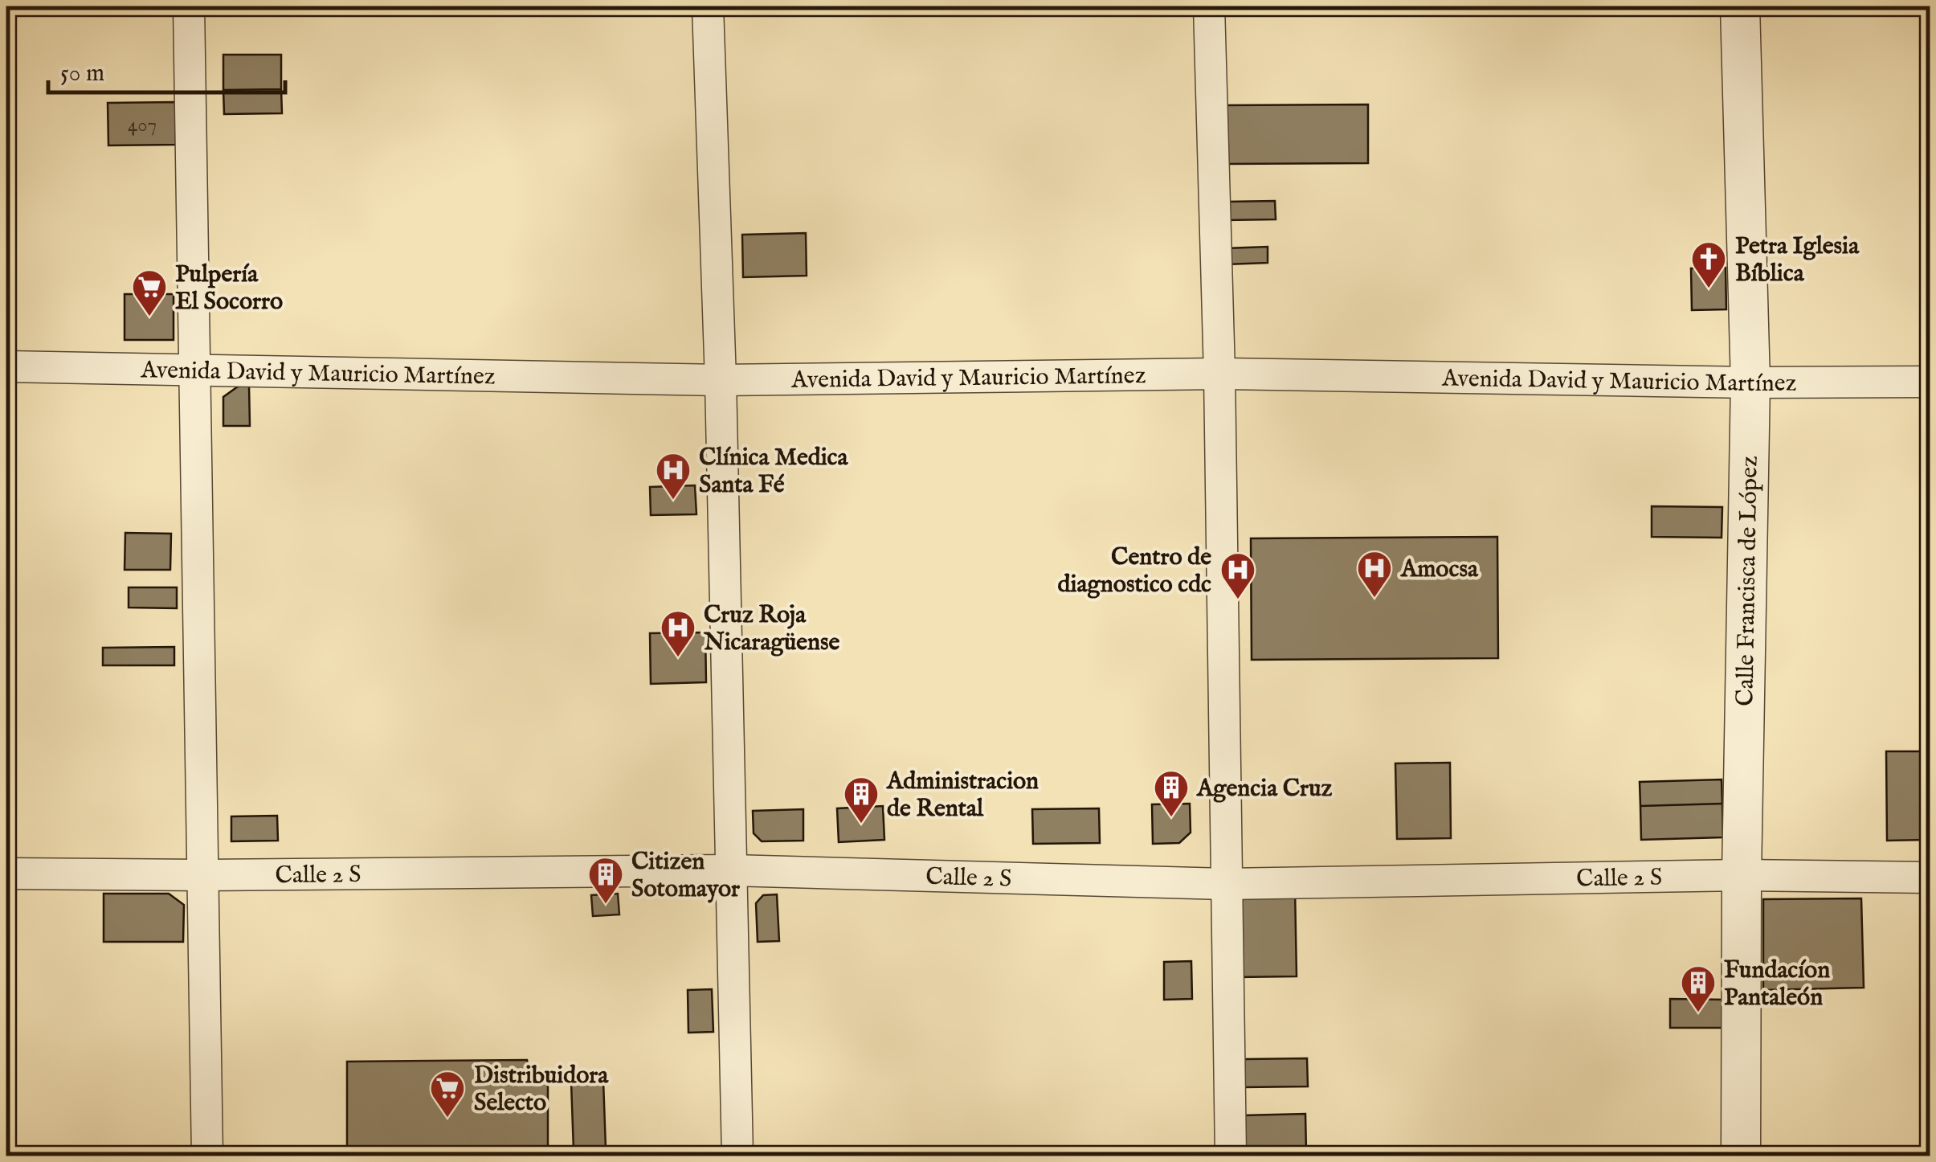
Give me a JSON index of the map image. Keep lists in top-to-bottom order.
{
  "streets": {
    "street": ["Avenida David y Mauricio Martínez", "Calle Francisca de López", "Calle 2 S"]
  },
  "crossings": [
    ["Avenida David y Mauricio Martínez", "Calle Francisca de López"],
    ["Calle Francisca de López", "Calle 2 S"]
  ],
  "places": {
    "church": ["Petra Iglesia Bíblica"],
    "supermarket": ["Pulpería El Socorro", "Distribuidora Selecto"],
    "hospital": [
      "Clínica Medica Santa Fé",
      "Amocsa",
      "Centro de diagnostico cdc",
      "Cruz Roja Nicaragüense"
    ],
    "building": [
      "Agencia Cruz",
      "Administracion de Rental",
      "Citizen Sotomayor",
      "Fundacíon Pantaleón"
    ]
  },
  "house_numbers": ["407"],
  "scale_bar": "50 m"
}
